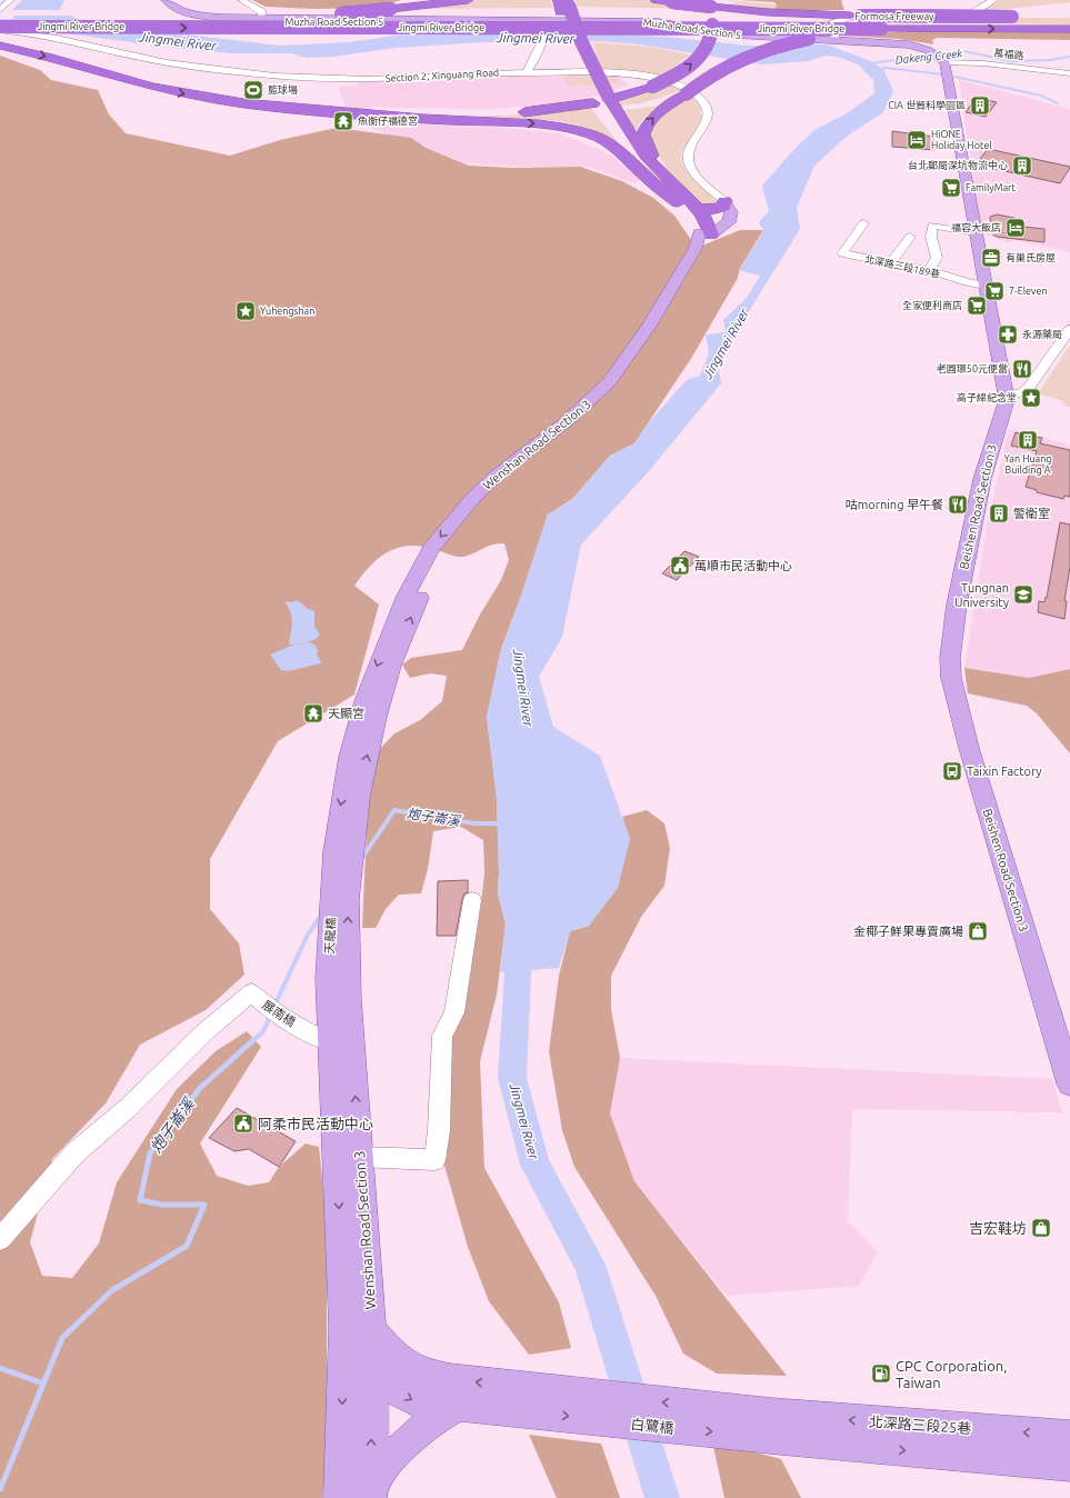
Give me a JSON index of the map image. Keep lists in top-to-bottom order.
{
  "streets": {
    "highway": ["Formosa Freeway", "Jingmi River Bridge"],
    "main road": [
      "Muzha Road Section 5",
      "Wenshan Road Section 3",
      "Beishen Road Section 3",
      "天龍橋",
      "北深路三段25巷",
      "白鷺橋"
    ],
    "street": [
      "萬福路",
      "Section 2, Xinguang Road",
      "北深路三段189巷",
      "展南橋"
    ]
  },
  "crossings": [
    ["Formosa Freeway", "Jingmi River Bridge"],
    ["Muzha Road Section 5", "萬福路"],
    ["Muzha Road Section 5", "Beishen Road Section 3"],
    ["萬福路", "Beishen Road Section 3"],
    ["北深路三段189巷", "Beishen Road Section 3"],
    ["Wenshan Road Section 3", "天龍橋"],
    ["Wenshan Road Section 3", "展南橋"],
    ["北深路三段25巷", "白鷺橋"]
  ],
  "water": ["Jingmei River", "Dakeng Creek", "炮子崙溪"],
  "places": {
    "sports": ["籃球場"],
    "building": [
      "CIA 世貿科學園區",
      "台北郵局深坑物流中心",
      "Yan Huang Building A",
      "警衛室"
    ],
    "temple": ["魚衡仔福德宮", "天顯宮"],
    "hotel": ["HiONE Holiday Hotel", "福容大飯店"],
    "supermarket": ["FamilyMart", "7-Eleven", "全家便利商店"],
    "office": ["有巢氏房屋"],
    "place": ["Yuhengshan", "高子綿紀念堂"],
    "pharmacy": ["永源藥局"],
    "restaurant": ["老圓環50元便當", "咕morning 早午餐"],
    "public building": ["萬順市民活動中心", "阿柔市民活動中心"],
    "school or university": ["Tungnan University"],
    "bus stop": ["Taixin Factory"],
    "shop": ["金椰子鮮果專賣廣場", "吉宏鞋坊"],
    "fuel station": ["CPC Corporation, Taiwan"]
  }
}
